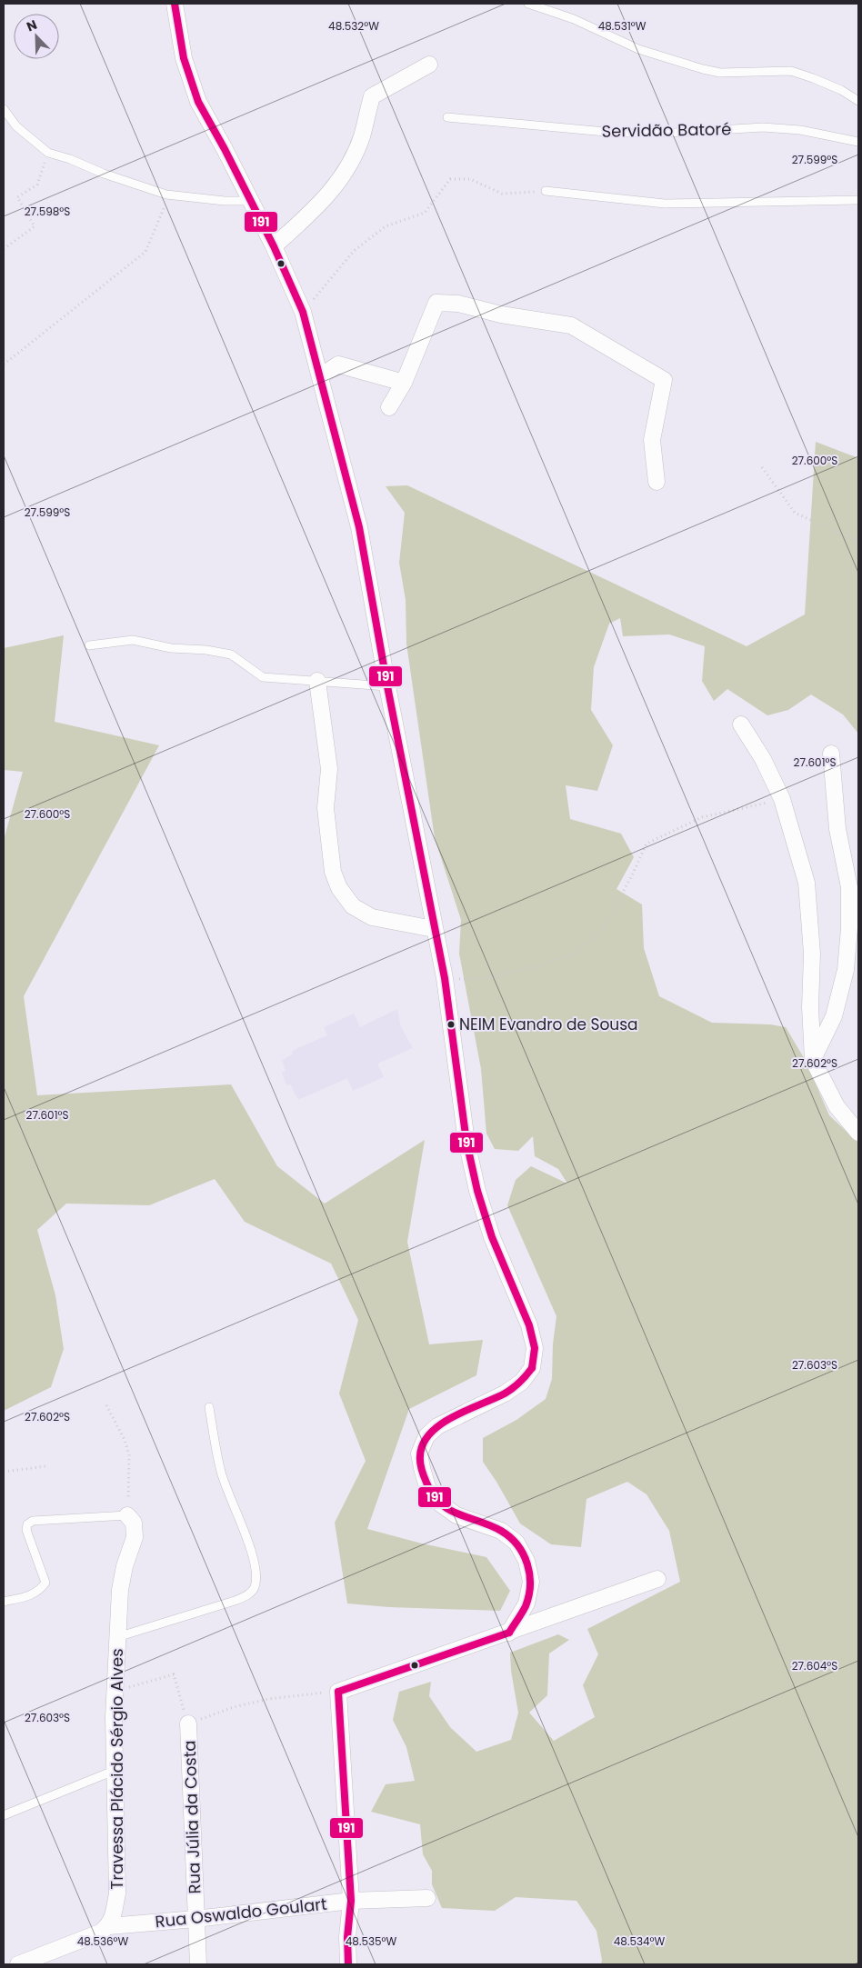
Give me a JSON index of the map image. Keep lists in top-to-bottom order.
{
  "streets": {
    "street": ["Travessa Plácido Sérgio Alves", "Rua Júlia da Costa", "Rua Oswaldo Goulart"],
    "lane": ["Servidão Batoré"]
  },
  "crossings": [
    ["Travessa Plácido Sérgio Alves", "Rua Oswaldo Goulart"],
    ["Rua Júlia da Costa", "Rua Oswaldo Goulart"]
  ],
  "places": ["NEIM Evandro de Sousa"],
  "lines": ["transit line 191"],
  "north": "top left",
  "coordinates": [
    "48.532°W",
    "48.531°W",
    "27.599°S",
    "27.598°S",
    "27.600°S",
    "27.601°S",
    "27.602°S",
    "27.603°S",
    "27.604°S",
    "48.536°W",
    "48.535°W",
    "48.534°W"
  ]
}
